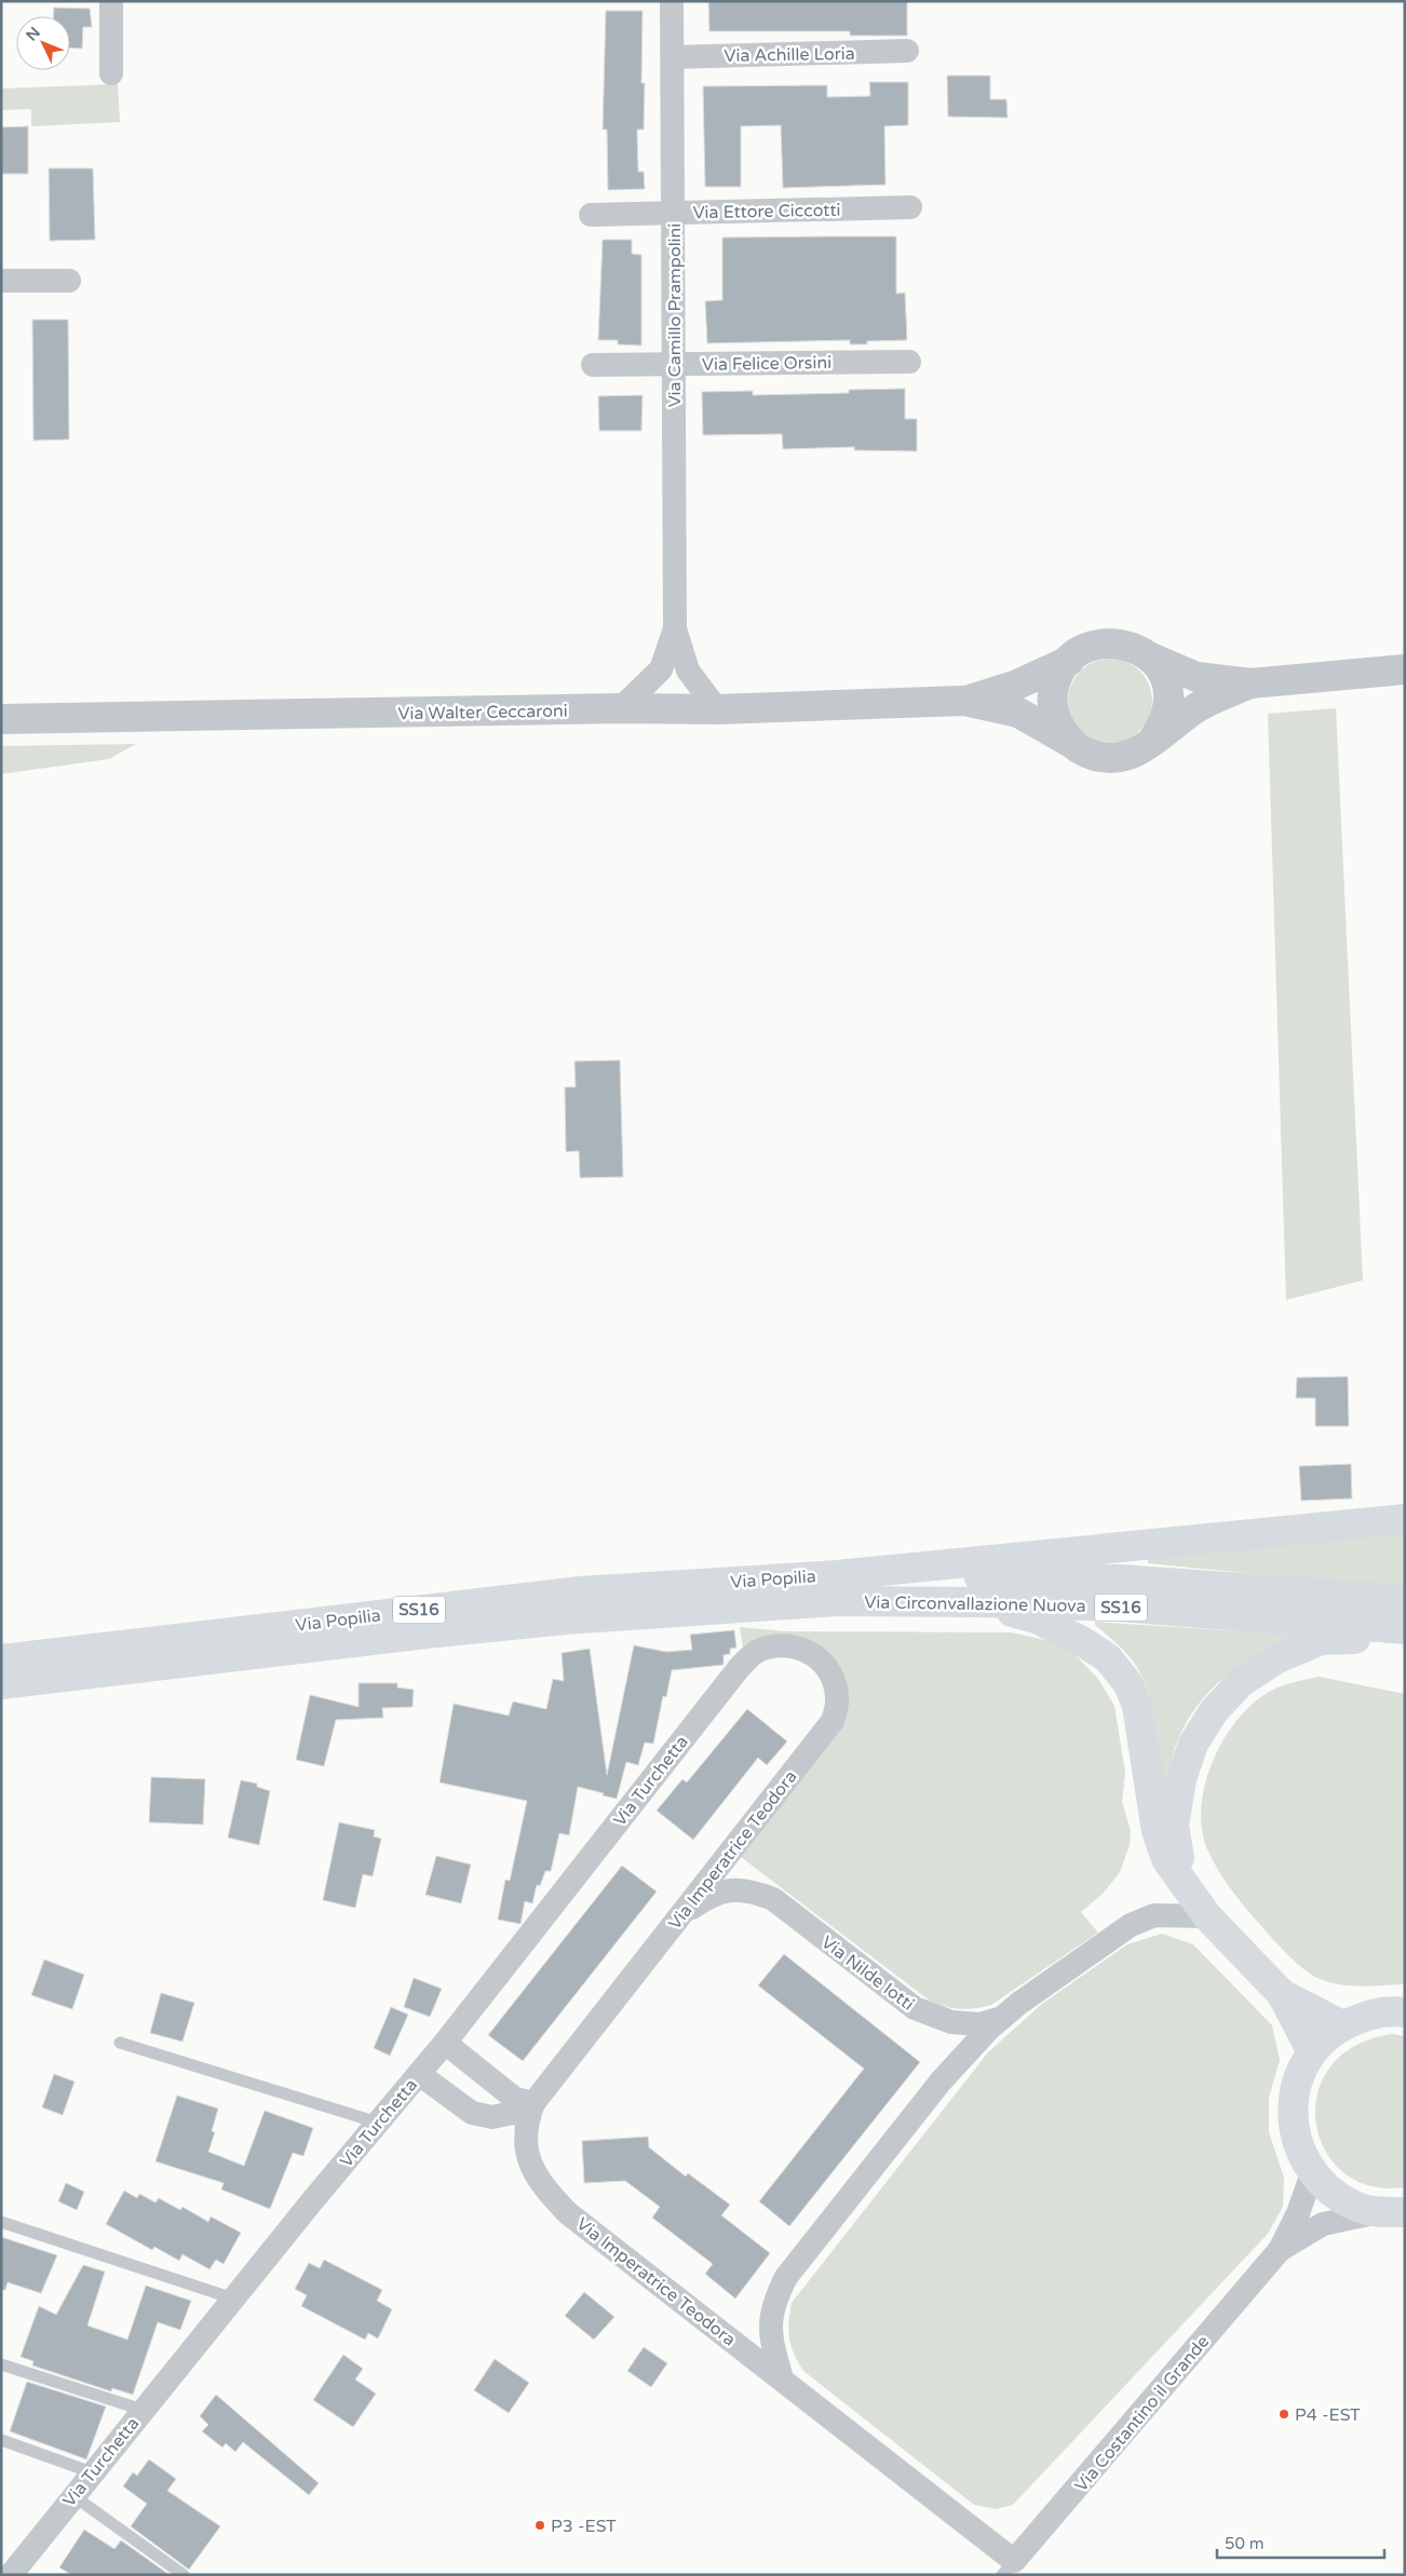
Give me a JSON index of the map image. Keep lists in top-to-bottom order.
{
  "streets": {
    "main road": ["Via Popilia", "Via Circonvallazione Nuova", "SS16"],
    "street": [
      "Via Achille Loria",
      "Via Ettore Ciccotti",
      "Via Camillo Prampolini",
      "Via Felice Orsini",
      "Via Walter Ceccaroni",
      "Via Turchetta",
      "Via Imperatrice Teodora",
      "Via Nilde Iotti",
      "Via Costantino il Grande"
    ]
  },
  "crossings": [
    ["Via Achille Loria", "Via Camillo Prampolini"],
    ["Via Ettore Ciccotti", "Via Camillo Prampolini"],
    ["Via Camillo Prampolini", "Via Felice Orsini"],
    ["Via Camillo Prampolini", "Via Walter Ceccaroni"],
    ["Via Popilia", "Via Circonvallazione Nuova"],
    ["Via Turchetta", "Via Imperatrice Teodora"],
    ["Via Imperatrice Teodora", "Via Nilde Iotti"],
    ["Via Imperatrice Teodora", "Via Costantino il Grande"]
  ],
  "places": ["P4 -EST", "P3 -EST"],
  "scale_bar": "50 m",
  "north": "top left"
}
